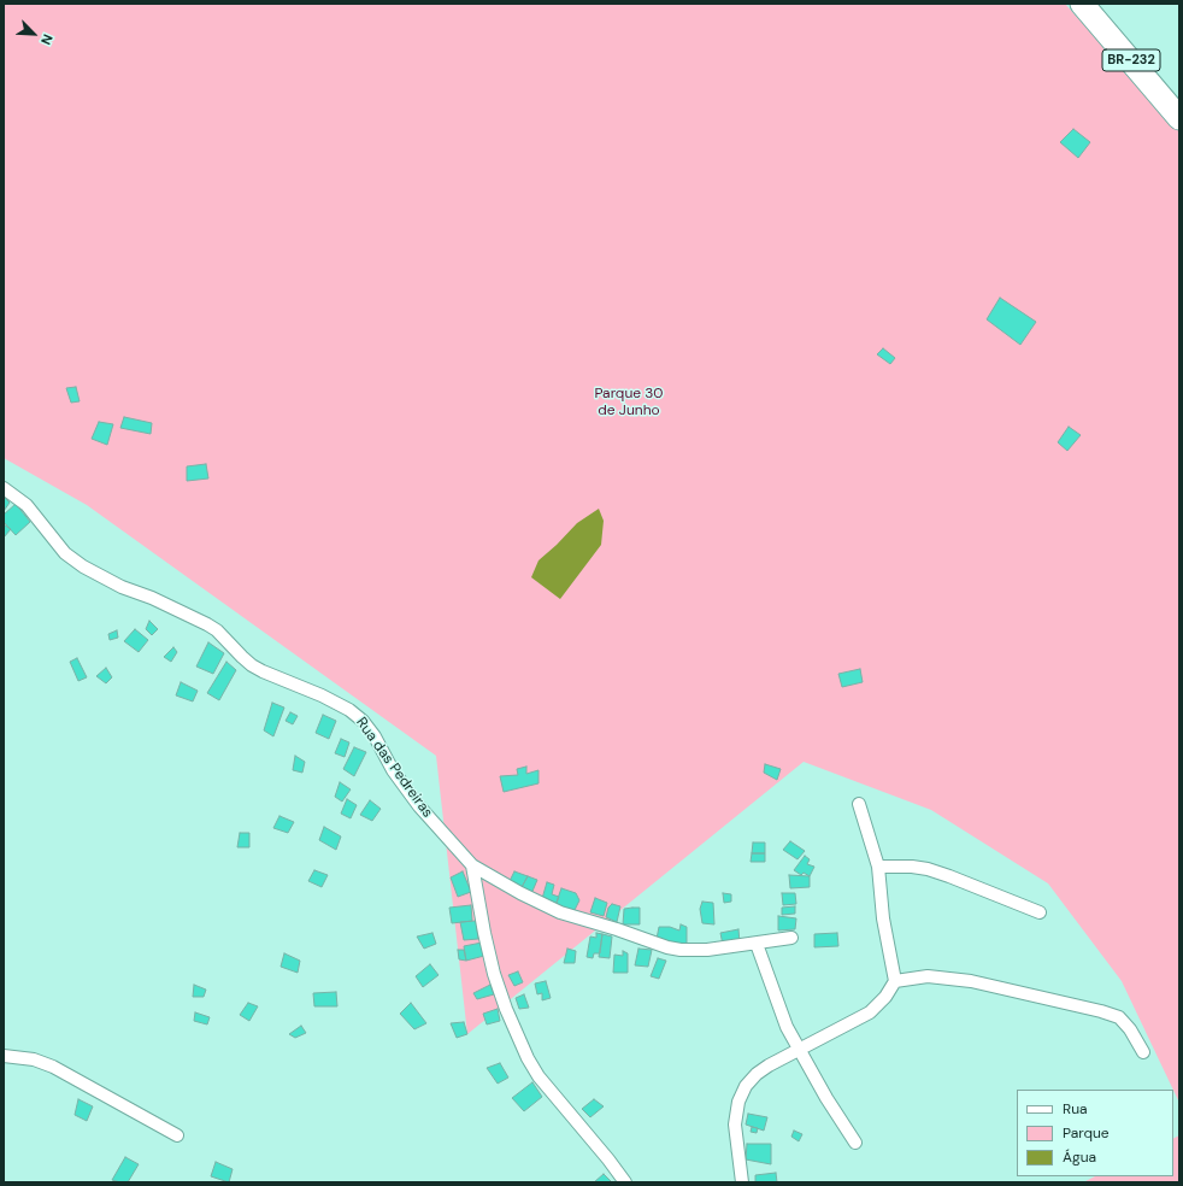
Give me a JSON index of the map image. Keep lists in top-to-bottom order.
{
  "streets": {
    "highway": ["BR-232"],
    "street": ["Rua das Pedreiras"]
  },
  "parks": ["Parque 30 de Junho"],
  "legend": ["Rua", "Parque", "Água"],
  "north": "bottom right"
}
